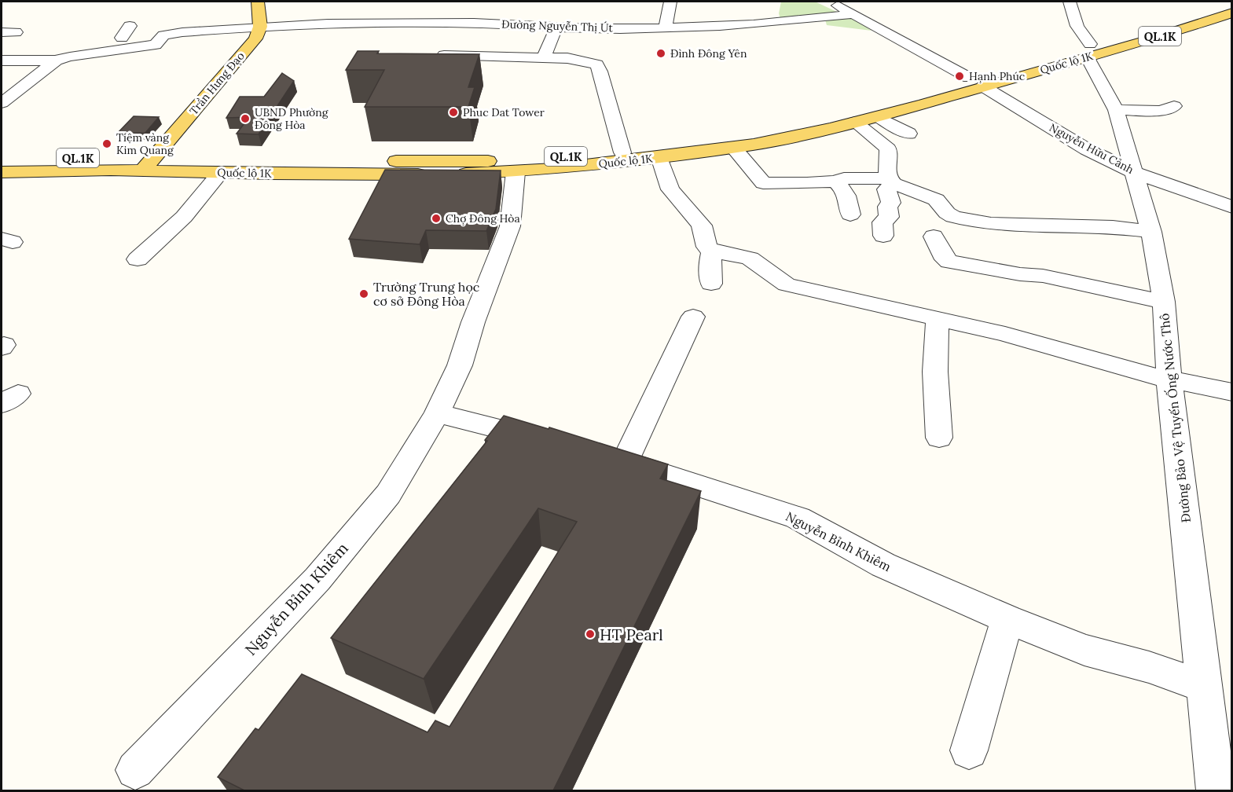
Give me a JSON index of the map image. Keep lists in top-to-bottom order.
{
  "streets": {
    "main road": ["QL.1K", "Quốc lộ 1K", "Trần Hưng Đạo"],
    "street": [
      "Đường Nguyễn Thị Út",
      "Nguyễn Hữu Cảnh",
      "Đường Bảo Vệ Tuyến Ống Nước Thô",
      "Nguyễn Bỉnh Khiêm"
    ]
  },
  "crossings": [
    ["Đường Nguyễn Thị Út", "Trần Hưng Đạo"],
    ["Đường Nguyễn Thị Út", "Nguyễn Hữu Cảnh"],
    ["Quốc lộ 1K", "Trần Hưng Đạo"],
    ["Quốc lộ 1K", "Nguyễn Hữu Cảnh"],
    ["Quốc lộ 1K", "Đường Bảo Vệ Tuyến Ống Nước Thô"],
    ["Quốc lộ 1K", "Nguyễn Bỉnh Khiêm"],
    ["Nguyễn Hữu Cảnh", "Đường Bảo Vệ Tuyến Ống Nước Thô"],
    ["Đường Bảo Vệ Tuyến Ống Nước Thô", "Nguyễn Bỉnh Khiêm"]
  ],
  "places": [
    "Đình Đông Yên",
    "Hạnh Phúc",
    "Phuc Dat Tower",
    "UBND Phường Đông Hòa",
    "Tiệm vàng Kim Quang",
    "Chợ Đông Hòa",
    "Trường Trung học cơ sở Đông Hòa",
    "HT Pearl"
  ]
}
